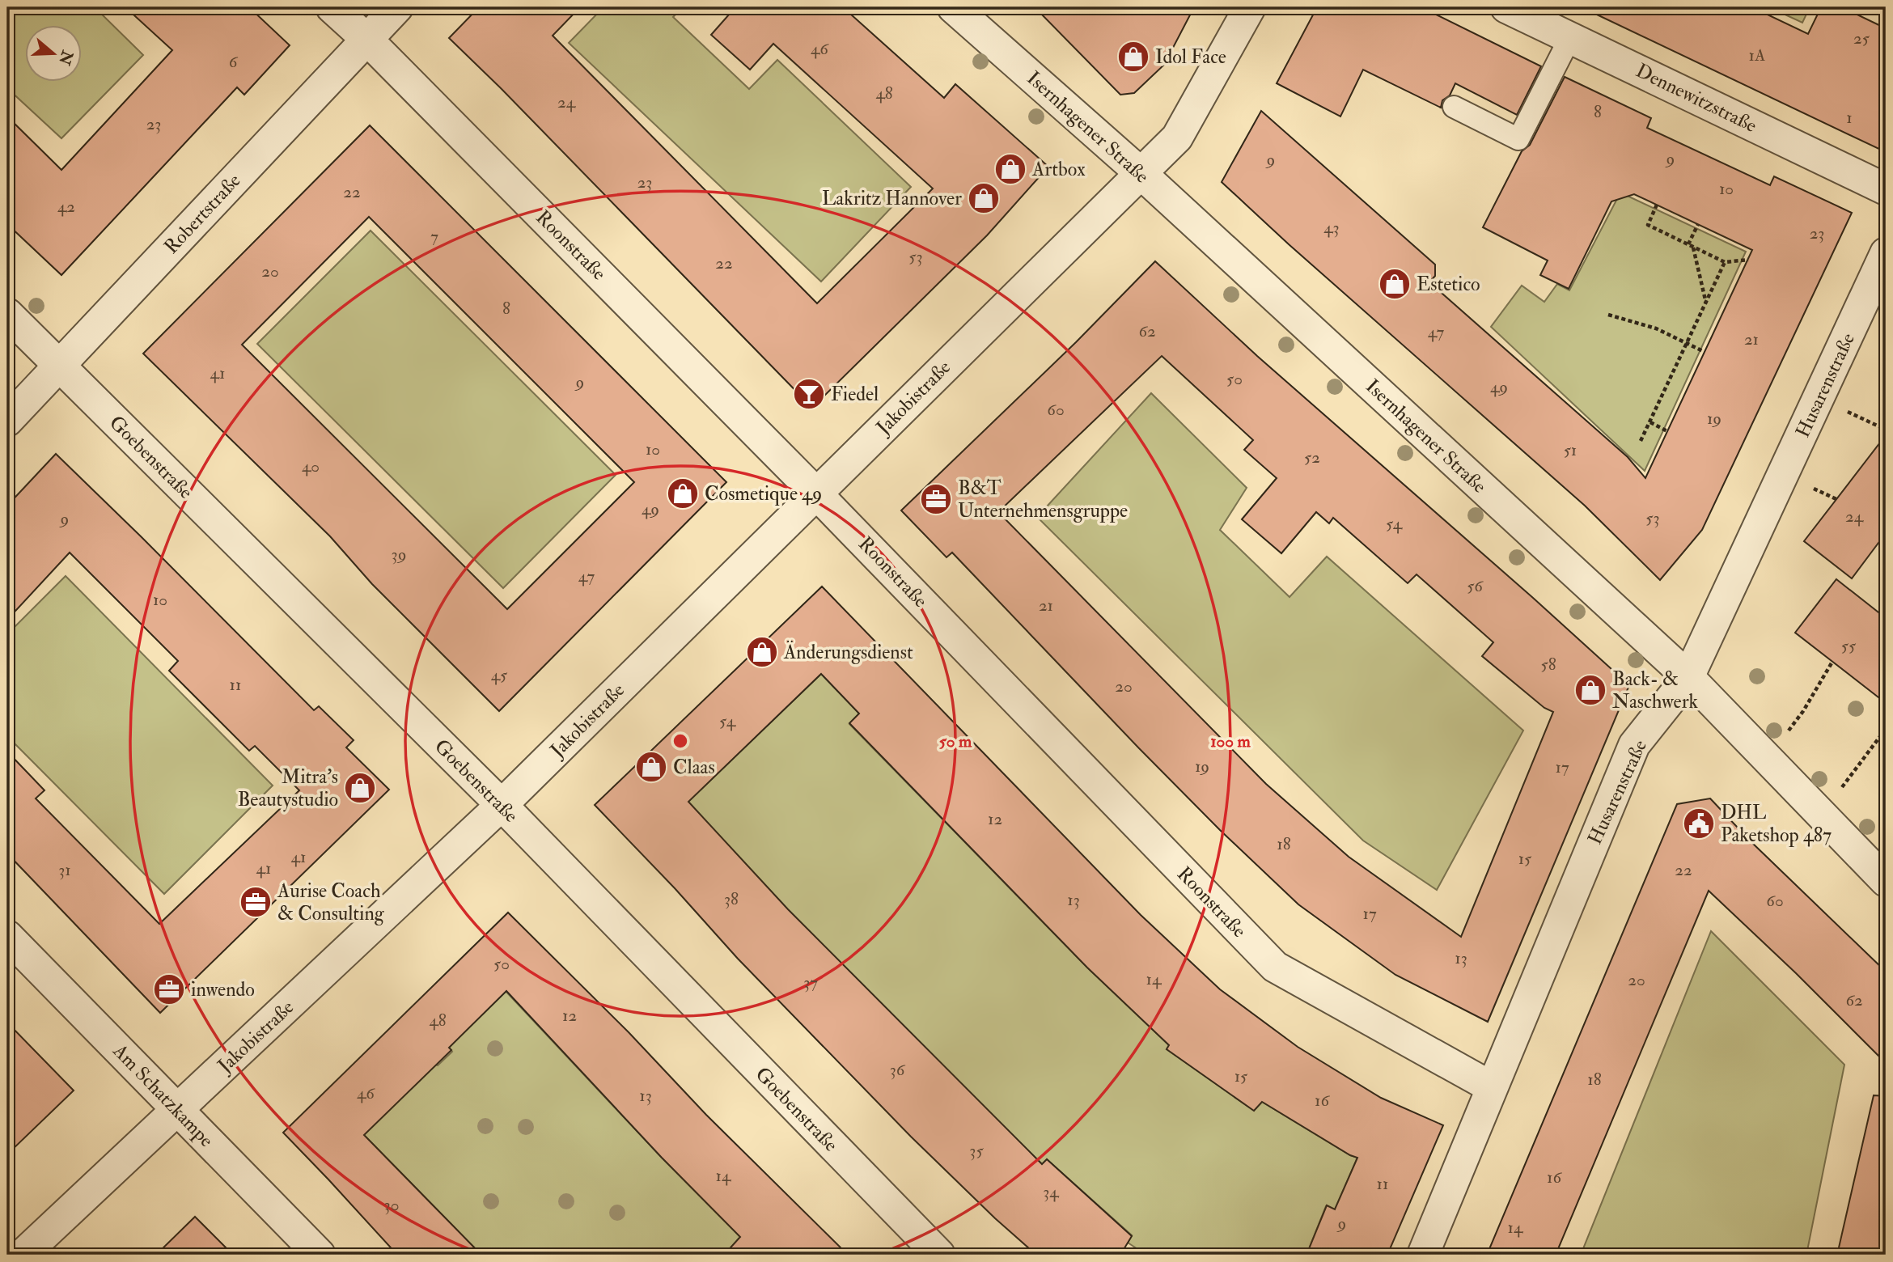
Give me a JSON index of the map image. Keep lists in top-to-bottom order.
{
  "streets": {
    "street": [
      "Dennewitzstraße",
      "Isernhagener Straße",
      "Robertstraße",
      "Roonstraße",
      "Husarenstraße",
      "Jakobistraße",
      "Goebenstraße",
      "Am Schatzkampe"
    ]
  },
  "crossings": [
    ["Isernhagener Straße", "Husarenstraße"],
    ["Isernhagener Straße", "Jakobistraße"],
    ["Robertstraße", "Roonstraße"],
    ["Robertstraße", "Goebenstraße"],
    ["Roonstraße", "Husarenstraße"],
    ["Roonstraße", "Jakobistraße"],
    ["Jakobistraße", "Goebenstraße"],
    ["Jakobistraße", "Am Schatzkampe"]
  ],
  "places": {
    "shop": [
      "Idol Face",
      "Artbox",
      "Lakritz Hannover",
      "Estetico",
      "Cosmetique 49",
      "Änderungsdienst",
      "Back- & Naschwerk",
      "Claas",
      "Mitra's Beautystudio"
    ],
    "bar": ["Fiedel"],
    "office": ["B&T Unternehmensgruppe", "Aurise Coach & Consulting", "inwendo"],
    "public building": ["DHL Paketshop 487"]
  },
  "house_numbers": [
    "25",
    "46",
    "1A",
    "6",
    "48",
    "24",
    "8",
    "1",
    "23",
    "9",
    "9",
    "23",
    "10",
    "22",
    "42",
    "43",
    "23",
    "7",
    "53",
    "22",
    "20",
    "8",
    "62",
    "47",
    "21",
    "41",
    "50",
    "9",
    "49",
    "60",
    "19",
    "10",
    "51",
    "52",
    "40",
    "49",
    "24",
    "53",
    "9",
    "54",
    "39",
    "47",
    "56",
    "10",
    "21",
    "55",
    "58",
    "45",
    "11",
    "20",
    "54",
    "19",
    "17",
    "12",
    "18",
    "41",
    "15",
    "41",
    "31",
    "22",
    "38",
    "13",
    "60",
    "17",
    "13",
    "50",
    "14",
    "20",
    "37",
    "62",
    "12",
    "48",
    "36",
    "15",
    "18",
    "46",
    "13",
    "16",
    "35",
    "14",
    "16",
    "11",
    "34",
    "30",
    "9",
    "14"
  ],
  "north": "right",
  "rings": ["50 m", "100 m"]
}
